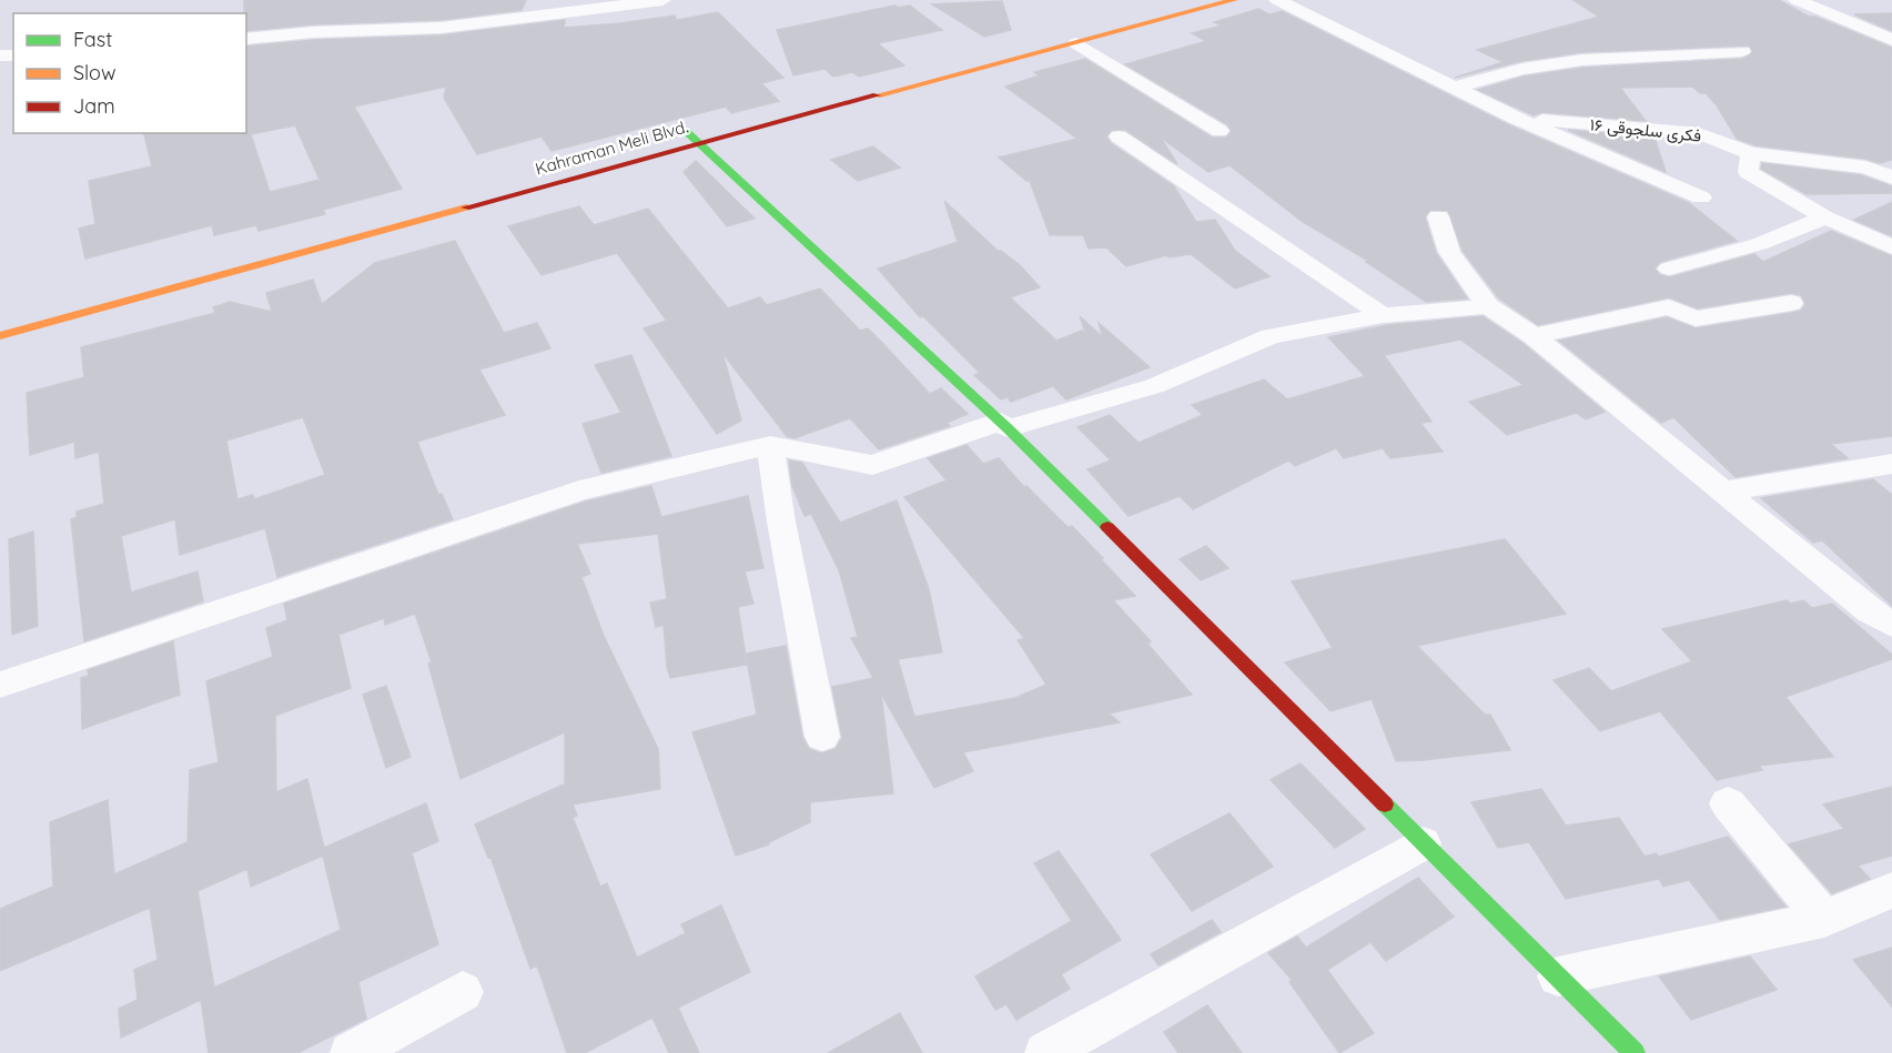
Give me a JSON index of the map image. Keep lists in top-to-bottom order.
{
  "streets": {
    "main road": ["Kahraman Meli Blvd."],
    "street": ["فکری سلجوقی ۱۶"]
  },
  "legend": ["Fast", "Slow", "Jam"]
}
